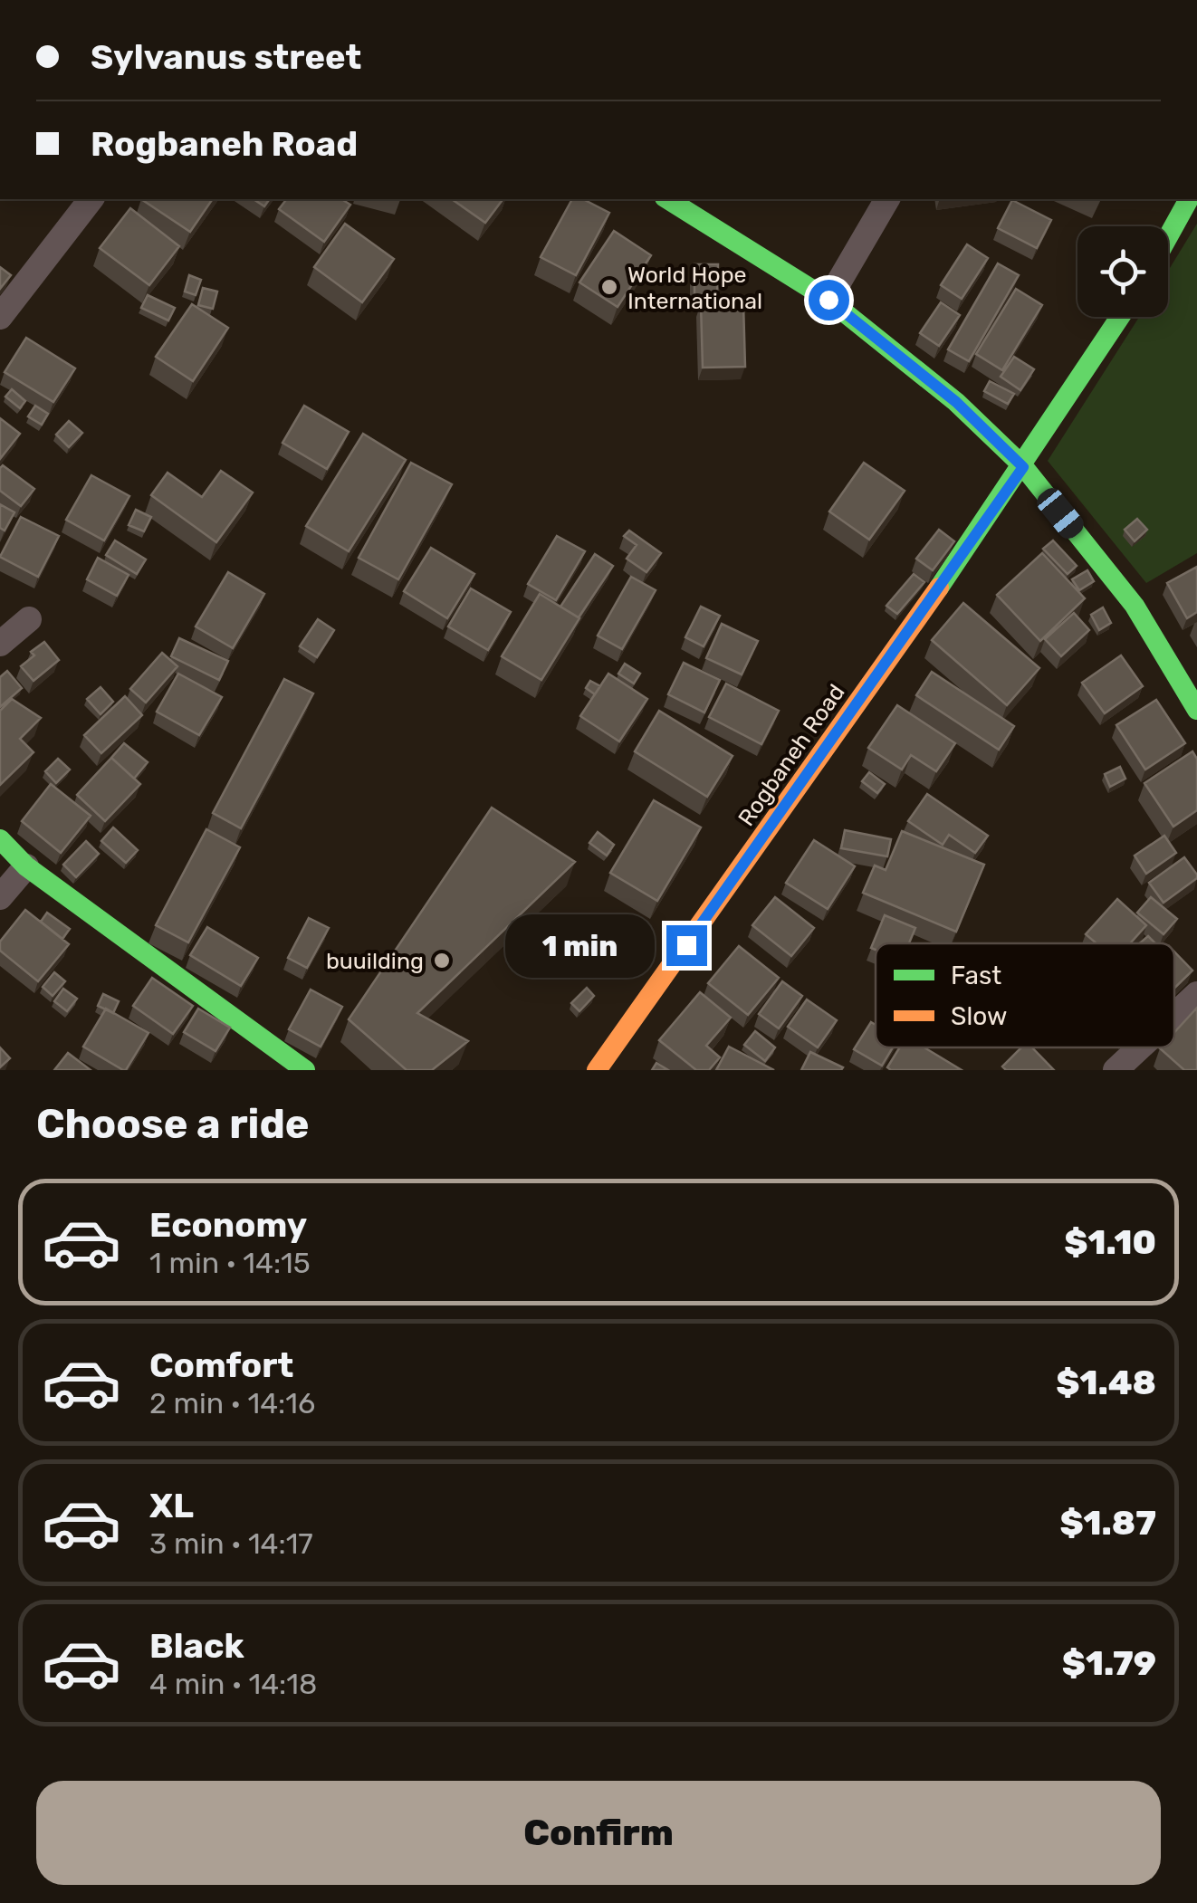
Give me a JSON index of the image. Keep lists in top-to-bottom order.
{
  "streets": {
    "street": ["Rogbaneh Road"]
  },
  "places": ["World Hope International", "buuilding"],
  "legend": ["Fast", "Slow"],
  "page": {
    "banner": ["Sylvanus street", "Rogbaneh Road"],
    "bubble": "1 min",
    "heading": "Choose a ride",
    "list": [
      {
        "name": "Economy",
        "note": "1 min · 14:15",
        "value": "$1.10"
      },
      {
        "name": "Comfort",
        "note": "2 min · 14:16",
        "value": "$1.48"
      },
      {
        "name": "XL",
        "note": "3 min · 14:17",
        "value": "$1.87"
      },
      {
        "name": "Black",
        "note": "4 min · 14:18",
        "value": "$1.79"
      }
    ],
    "buttons": "Confirm"
  }
}
